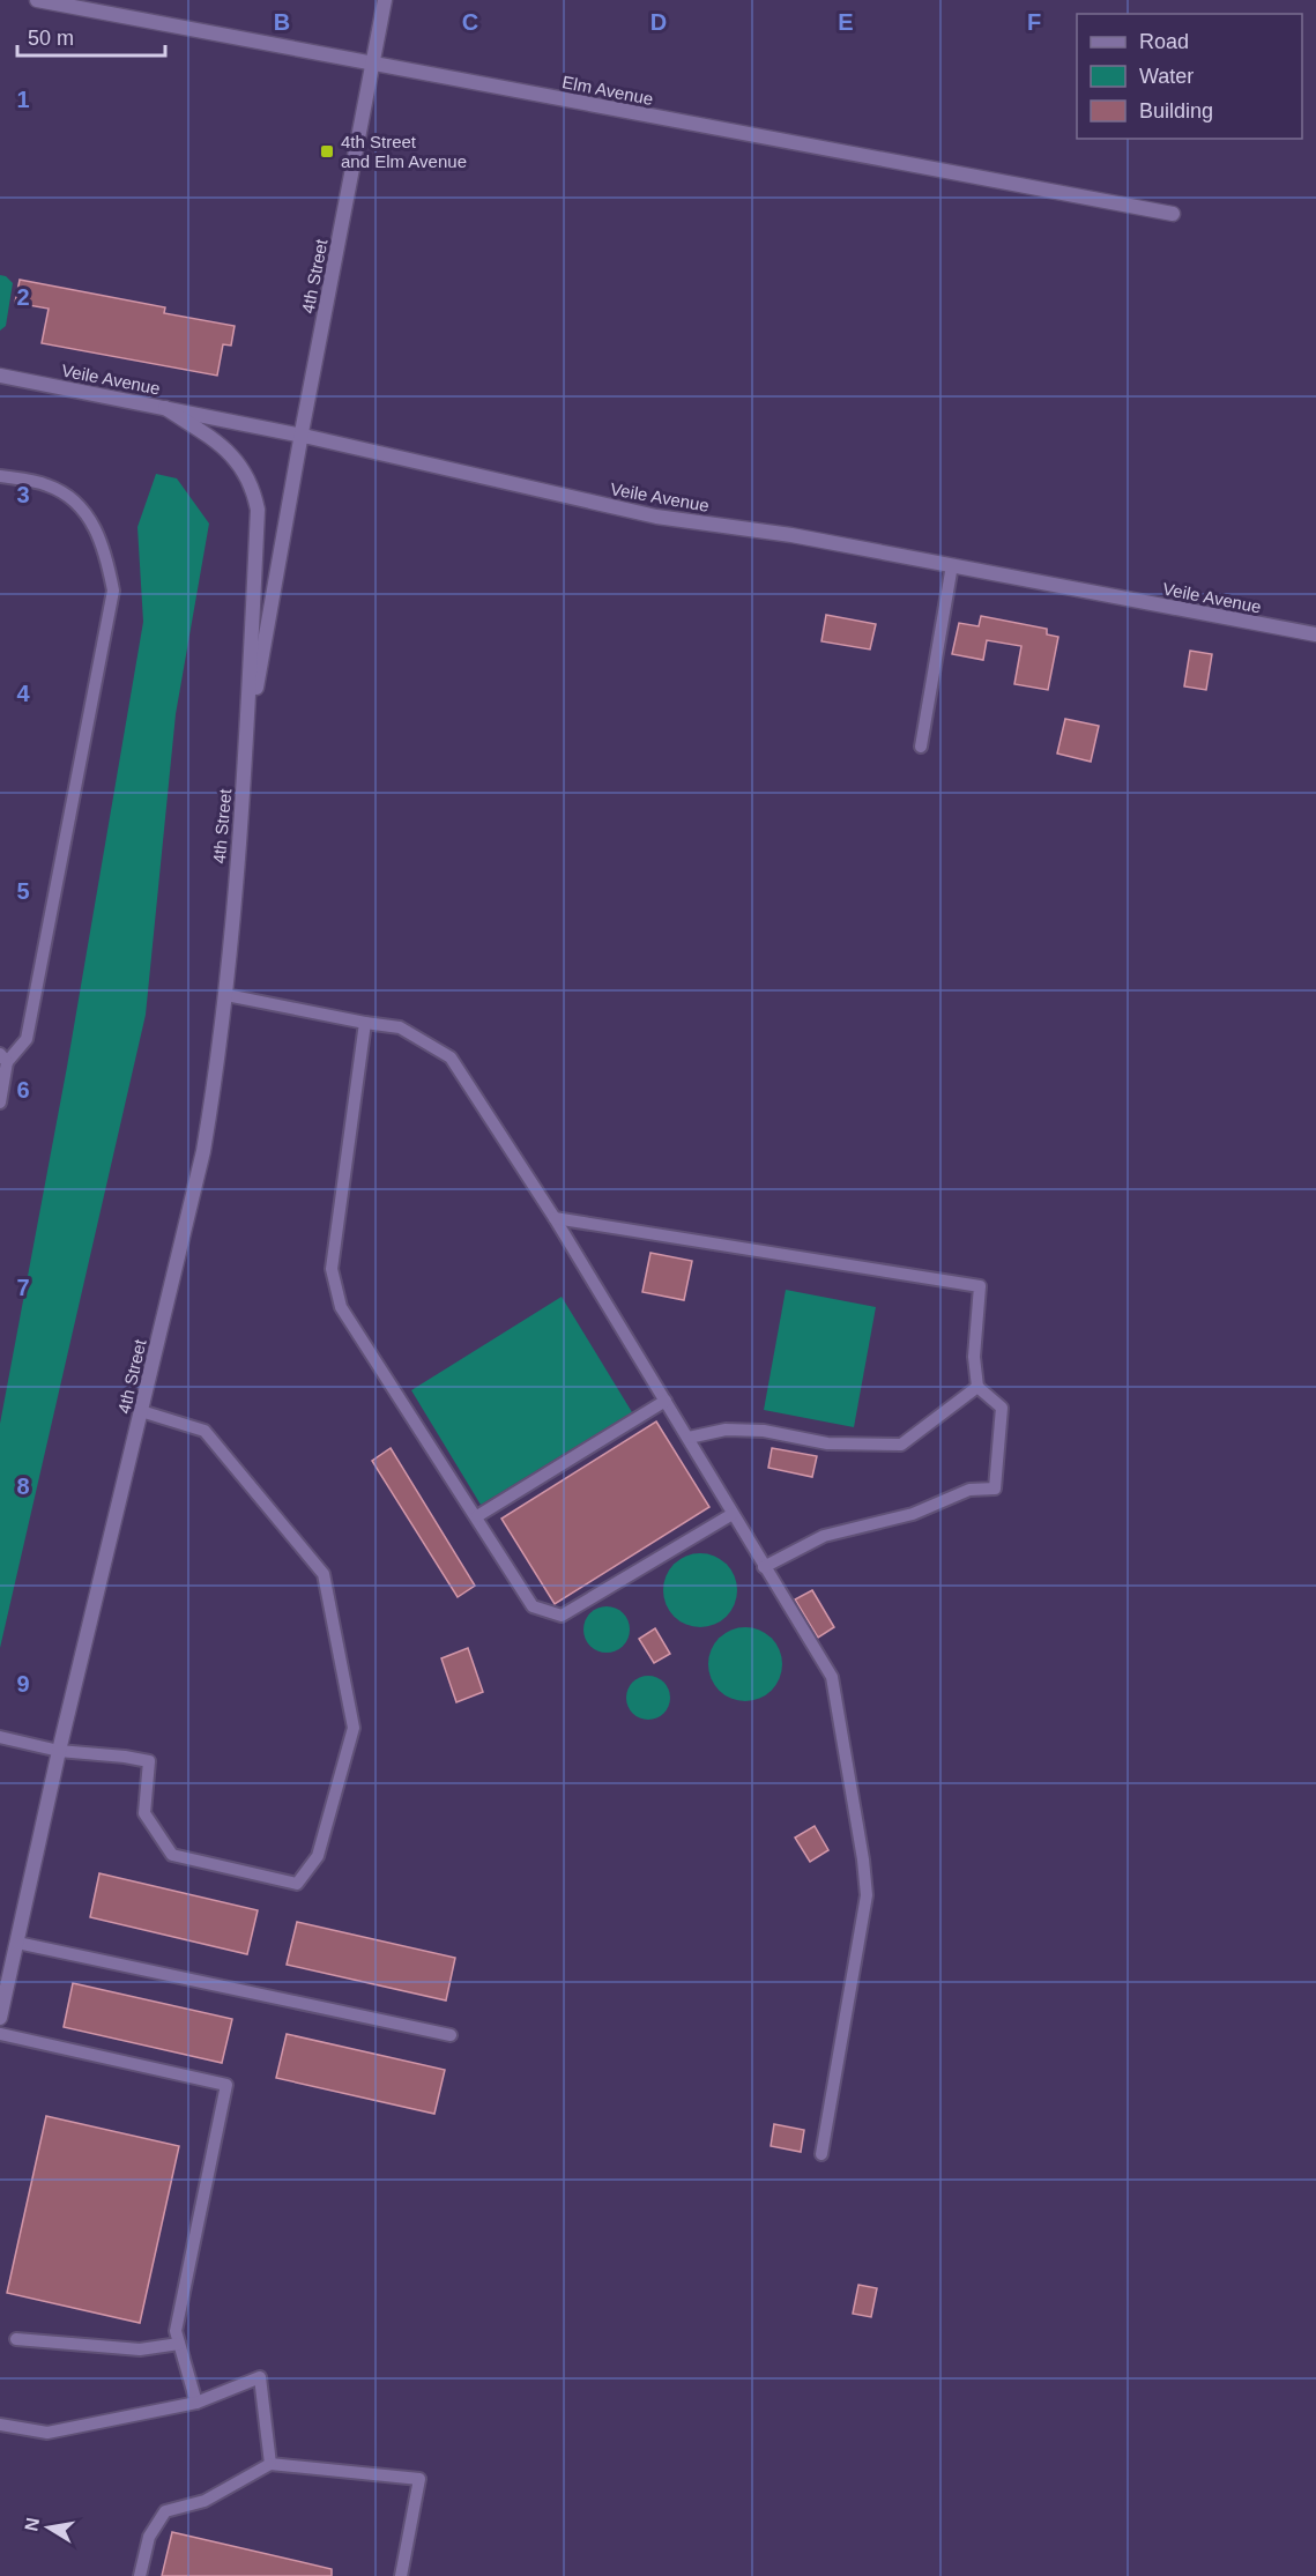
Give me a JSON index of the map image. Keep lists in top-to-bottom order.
{
  "streets": {
    "street": ["Elm Avenue", "4th Street", "Veile Avenue"]
  },
  "crossings": [
    ["Elm Avenue", "4th Street"],
    ["4th Street", "Veile Avenue"]
  ],
  "places": {
    "transit": ["4th Street and Elm Avenue"]
  },
  "legend": ["Road", "Water", "Building"],
  "scale_bar": "50 m",
  "north": "left",
  "grid": {
    "columns": [
      "B",
      "C",
      "D",
      "E",
      "F"
    ],
    "rows": [
      "1",
      "2",
      "3",
      "4",
      "5",
      "6",
      "7",
      "8",
      "9"
    ]
  }
}
